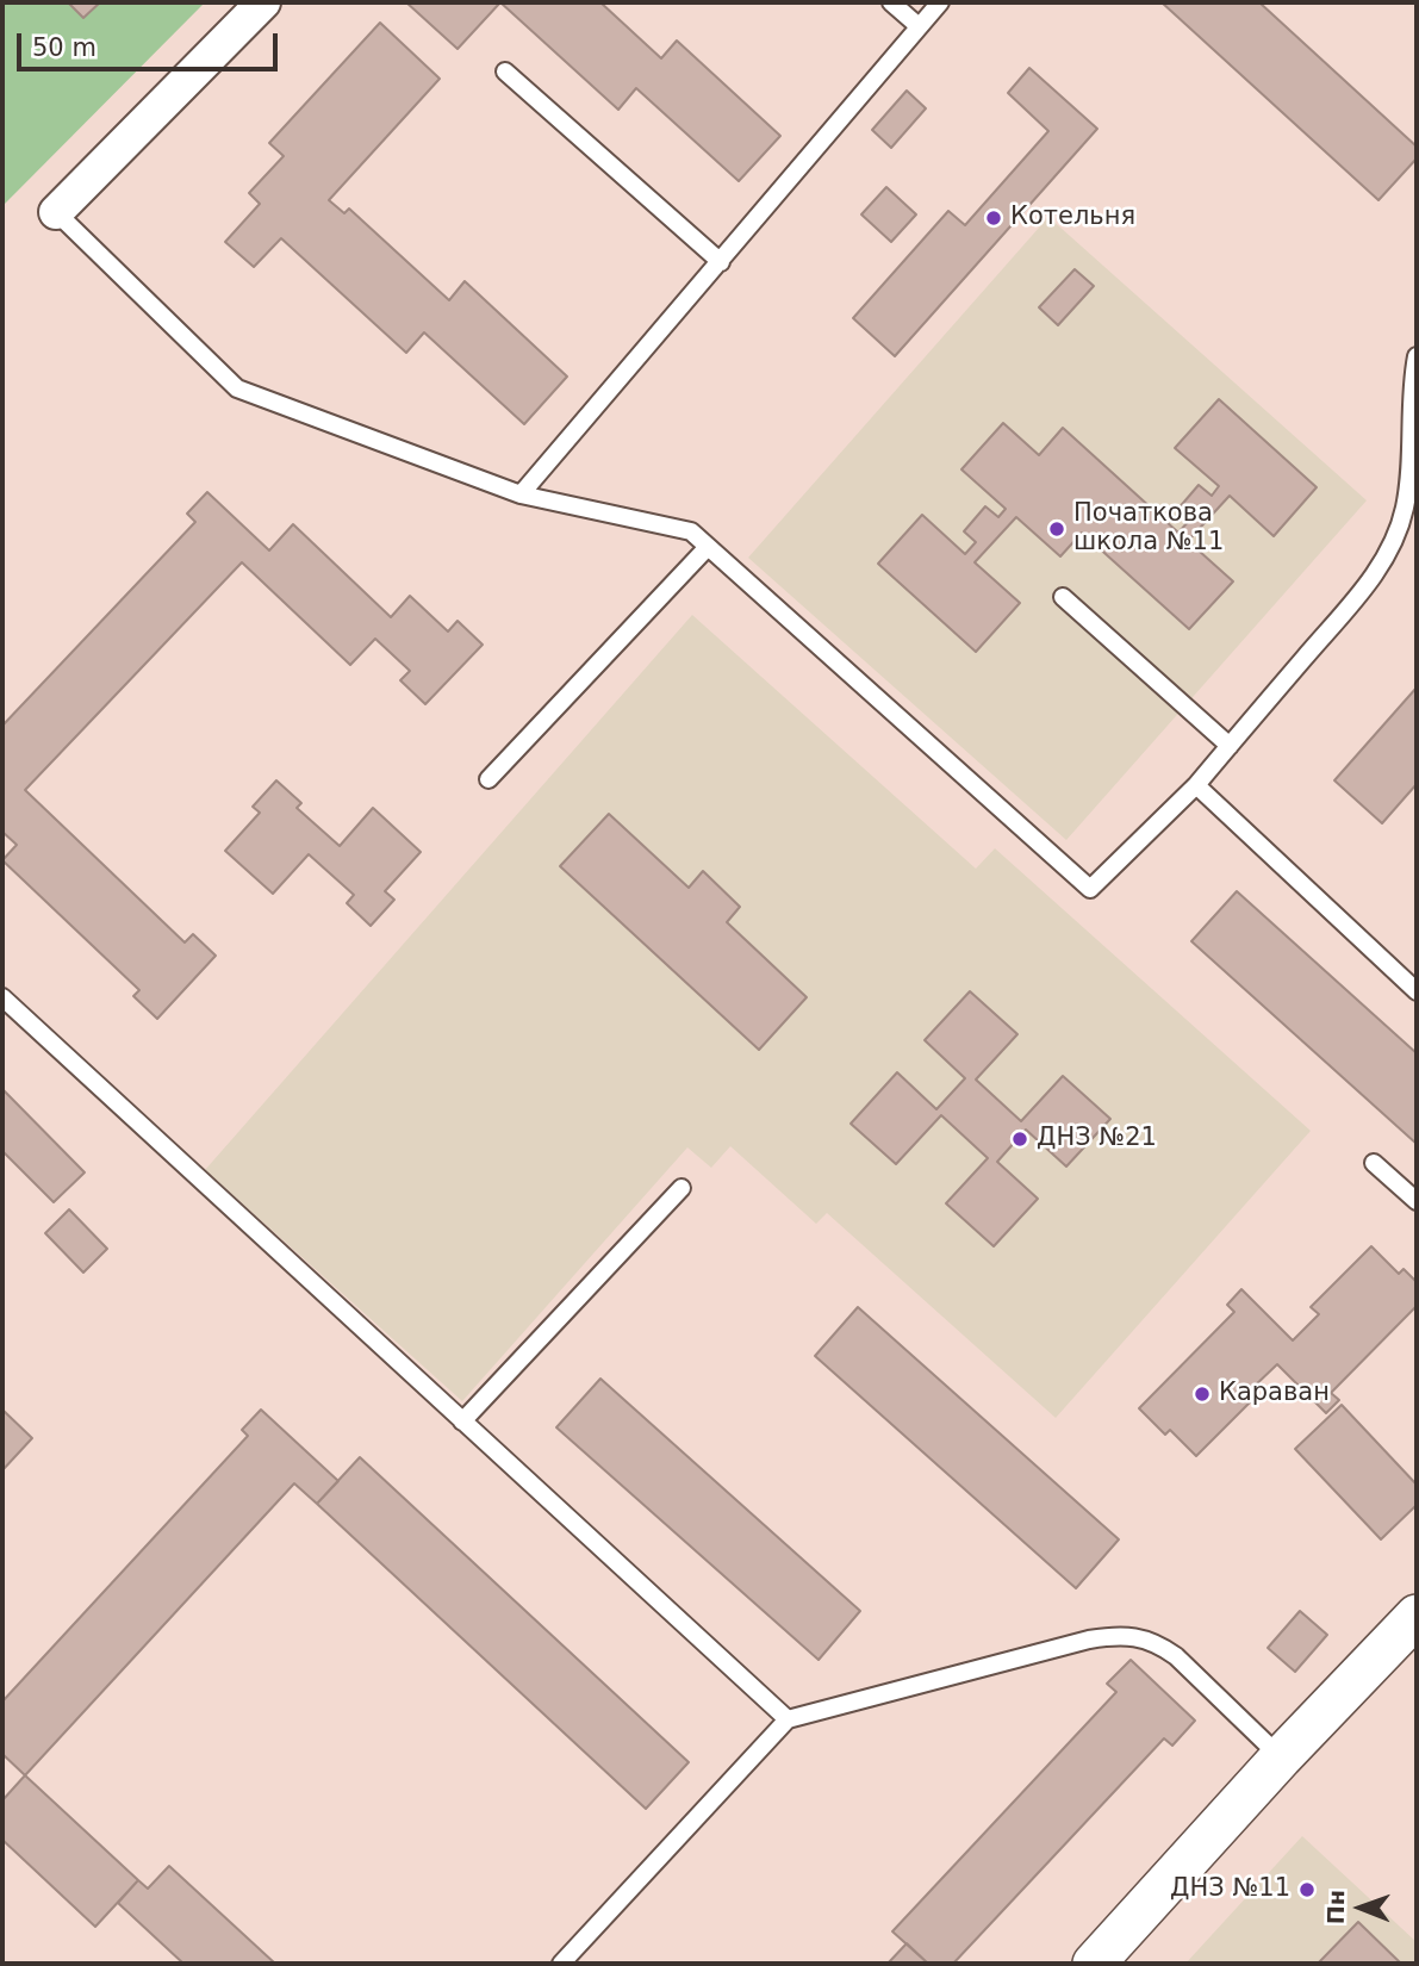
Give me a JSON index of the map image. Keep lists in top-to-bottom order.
{
  "places": [
    "Котельня",
    "Початкова школа №11",
    "ДНЗ №21",
    "Караван",
    "ДНЗ №11"
  ],
  "scale_bar": "50 m",
  "north": "left"
}
